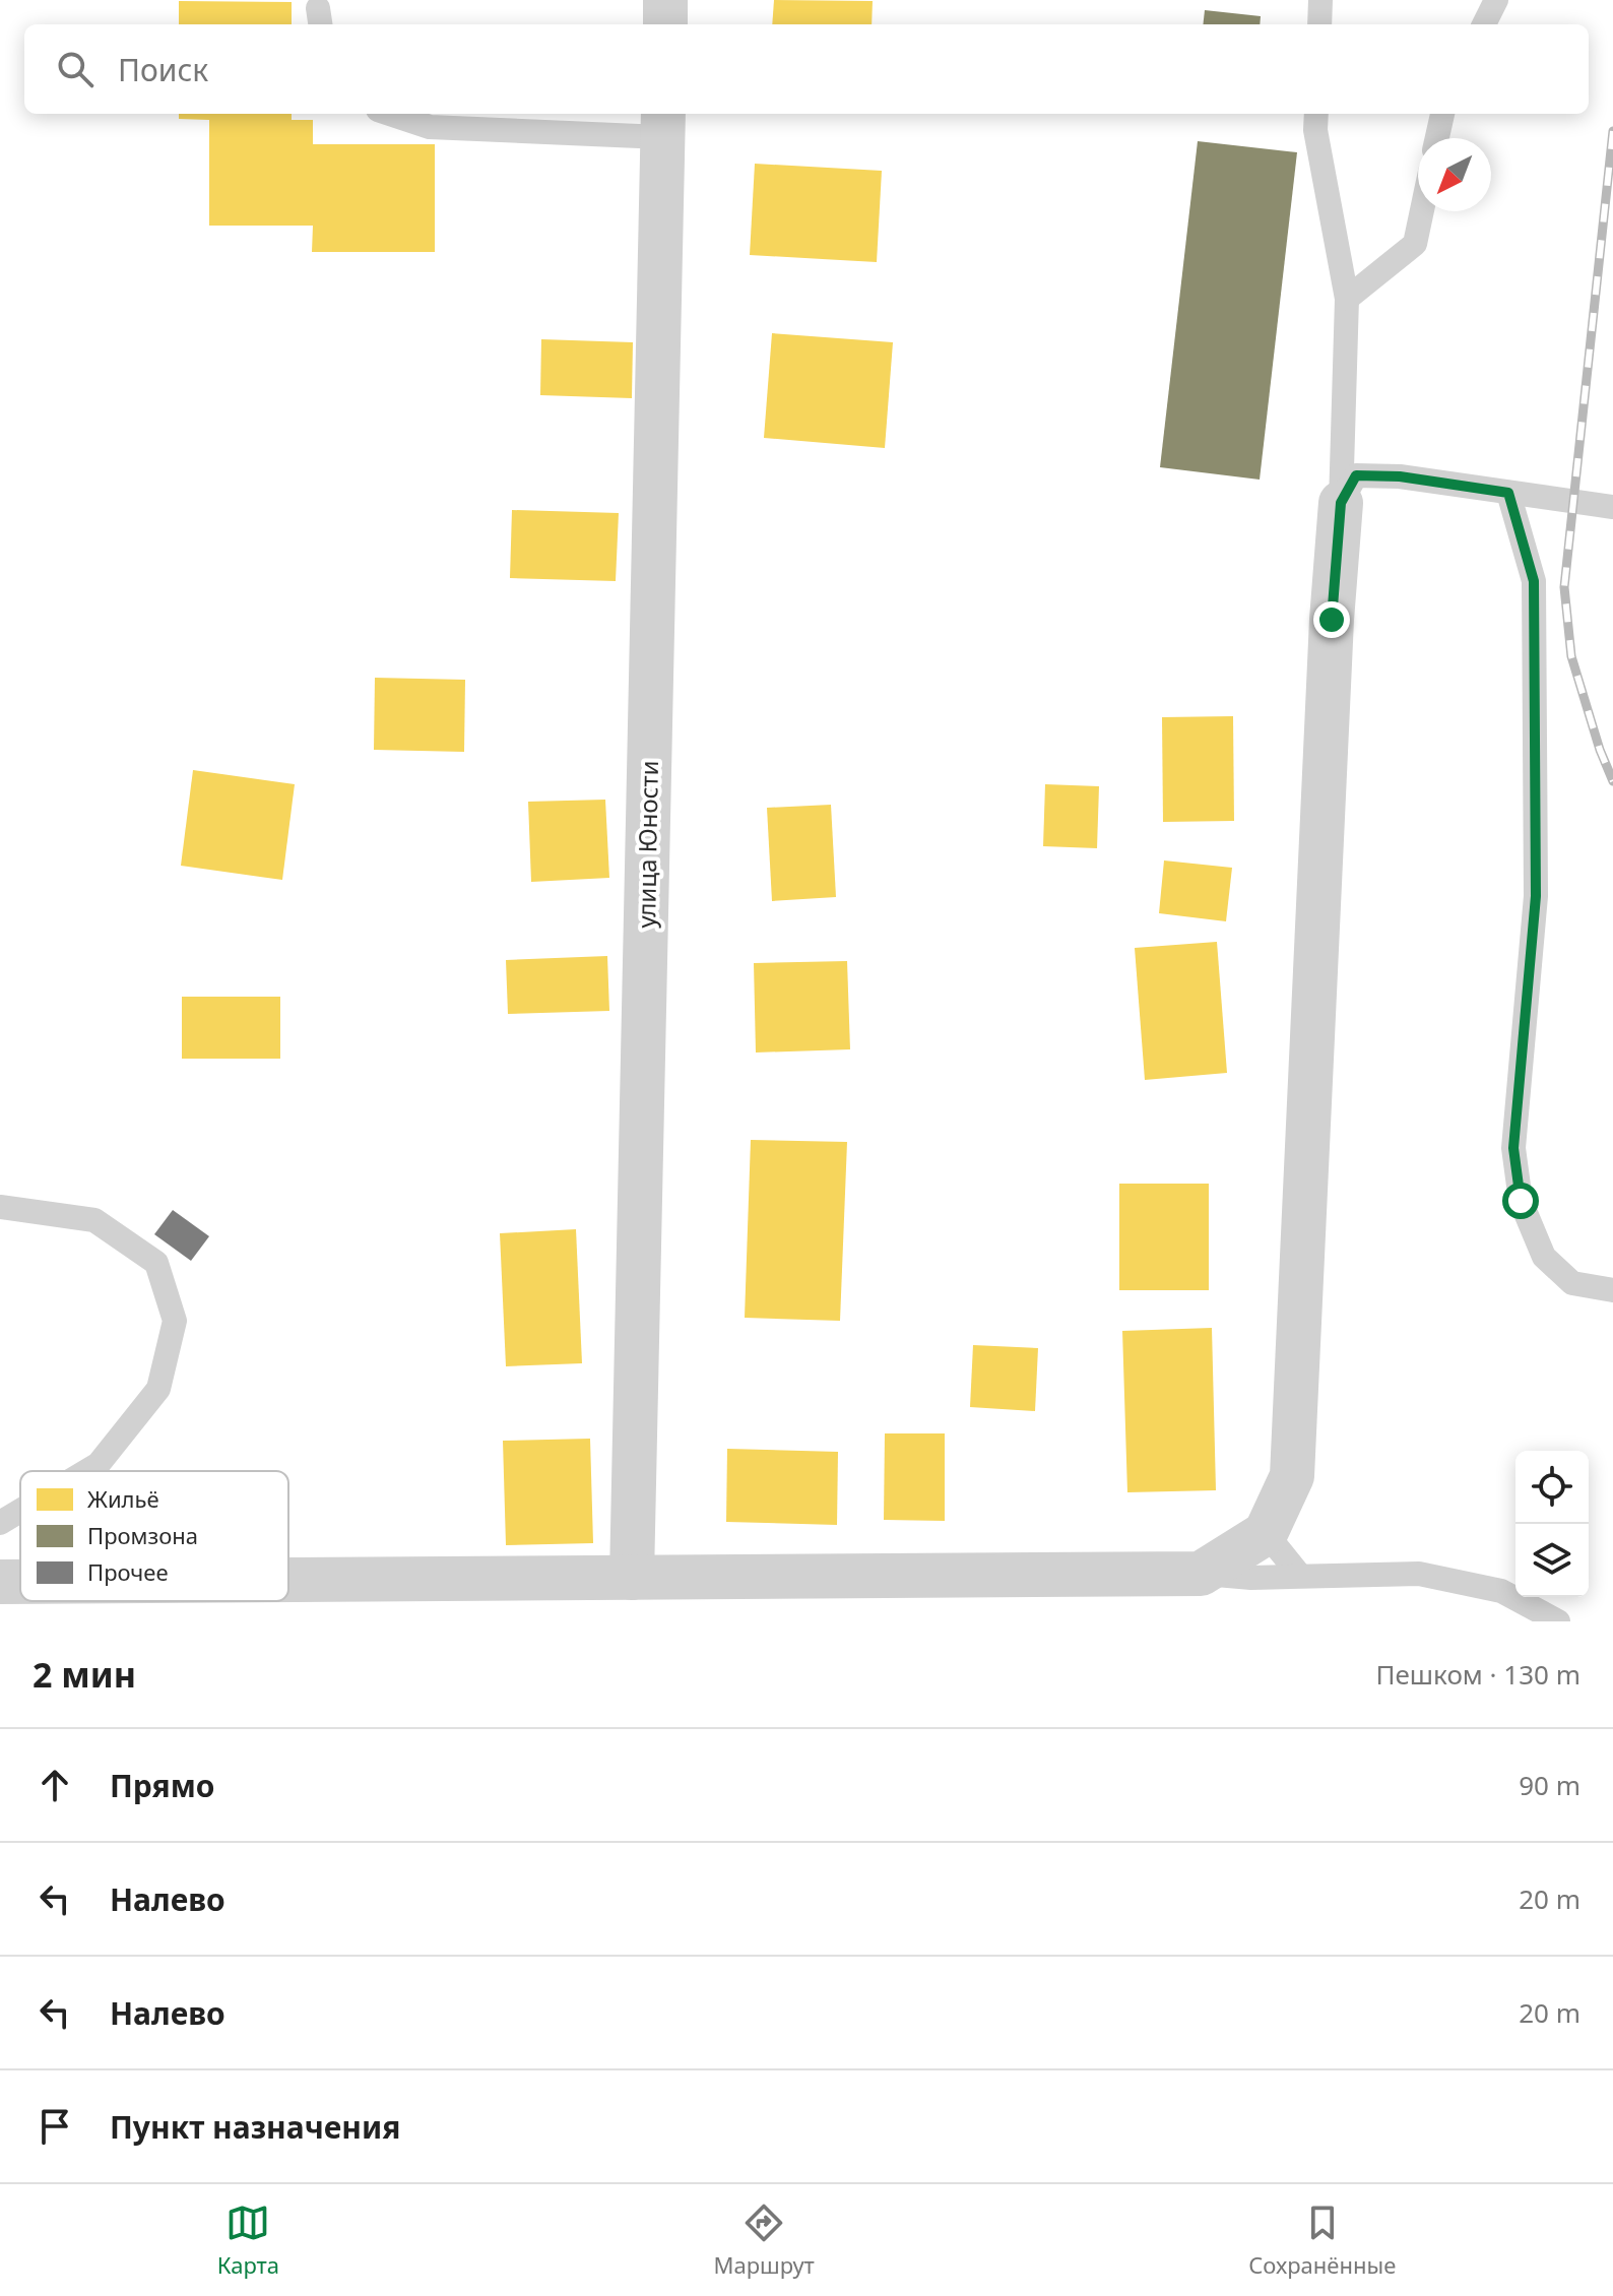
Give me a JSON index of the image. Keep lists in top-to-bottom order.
{
  "streets": {
    "street": ["улица Юности"]
  },
  "legend": ["Жильё", "Промзона", "Прочее"],
  "north": "bottom left",
  "page": {
    "search": "Поиск",
    "heading": ["2 мин", "Пешком · 130 m"],
    "list": [
      ["Прямо", "90 m"],
      ["Налево", "20 m"],
      ["Налево", "20 m"],
      "Пункт назначения"
    ],
    "nav": ["Карта", "Маршрут", "Сохранённые"]
  }
}
